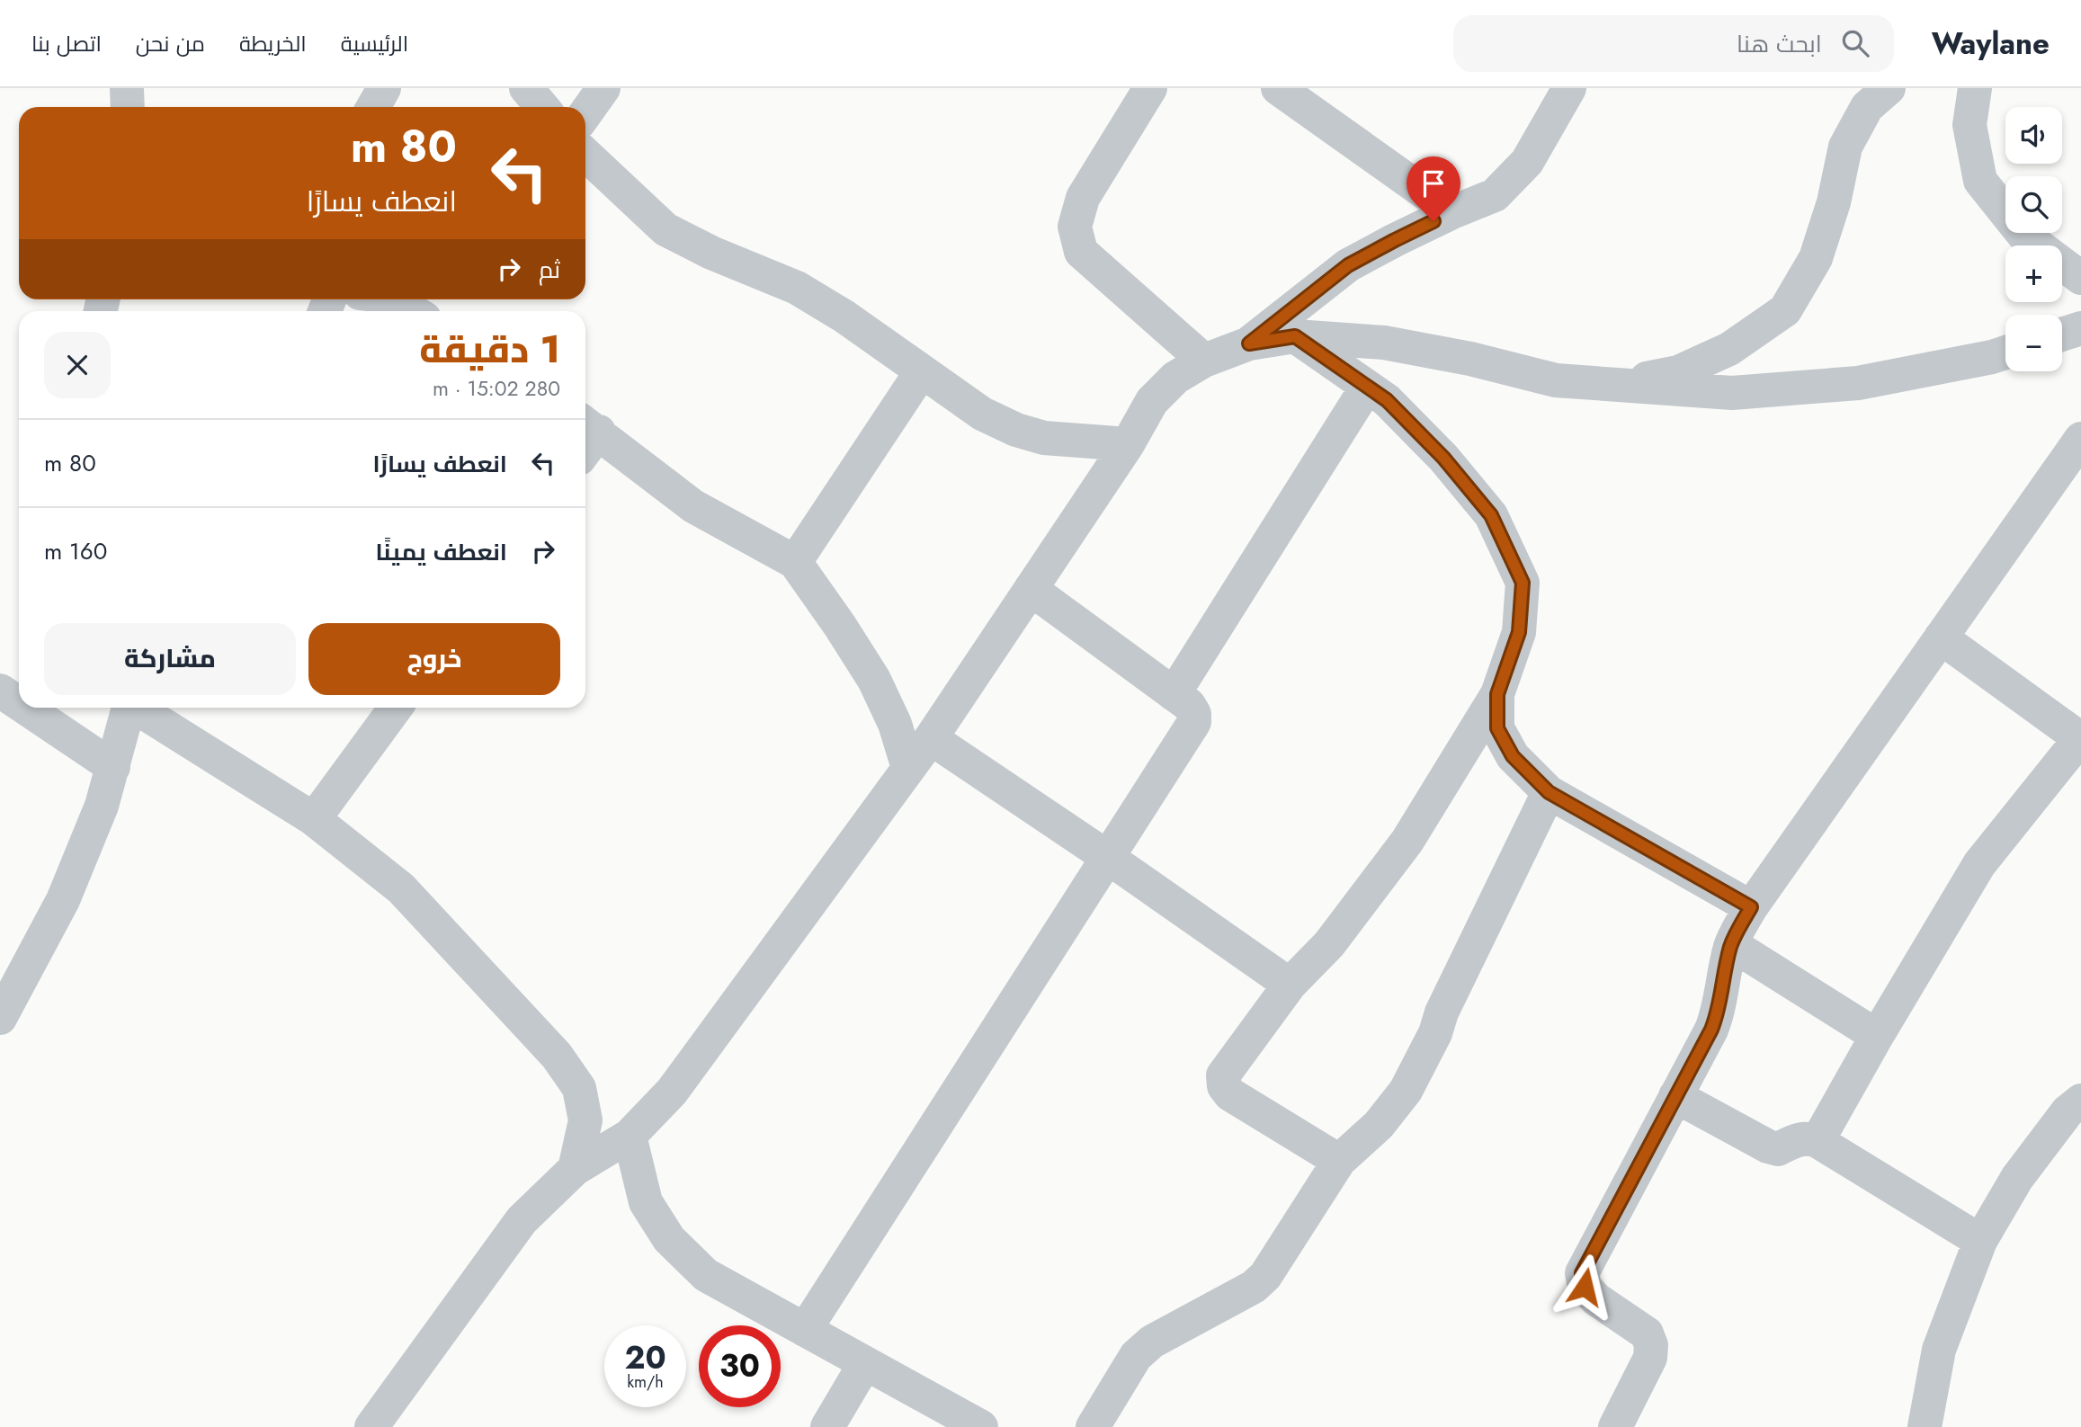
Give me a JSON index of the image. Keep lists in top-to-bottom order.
{
  "page": {
    "header": "Waylane",
    "search": "ابحث هنا",
    "nav": [
      "الرئيسية",
      "الخريطة",
      "من نحن",
      "اتصل بنا"
    ],
    "map_buttons": ["+", "−"],
    "turn": ["80 m", "انعطف يسارًا"],
    "then": "ثم",
    "heading": ["1 دقيقة", "280 m · 15:02"],
    "list": [
      {
        "name": "انعطف يسارًا",
        "value": "80 m"
      },
      {
        "name": "انعطف يمينًا",
        "value": "160 m"
      }
    ],
    "buttons": ["خروج", "مشاركة"],
    "speed": "20 km/h",
    "limit": "30"
  }
}
